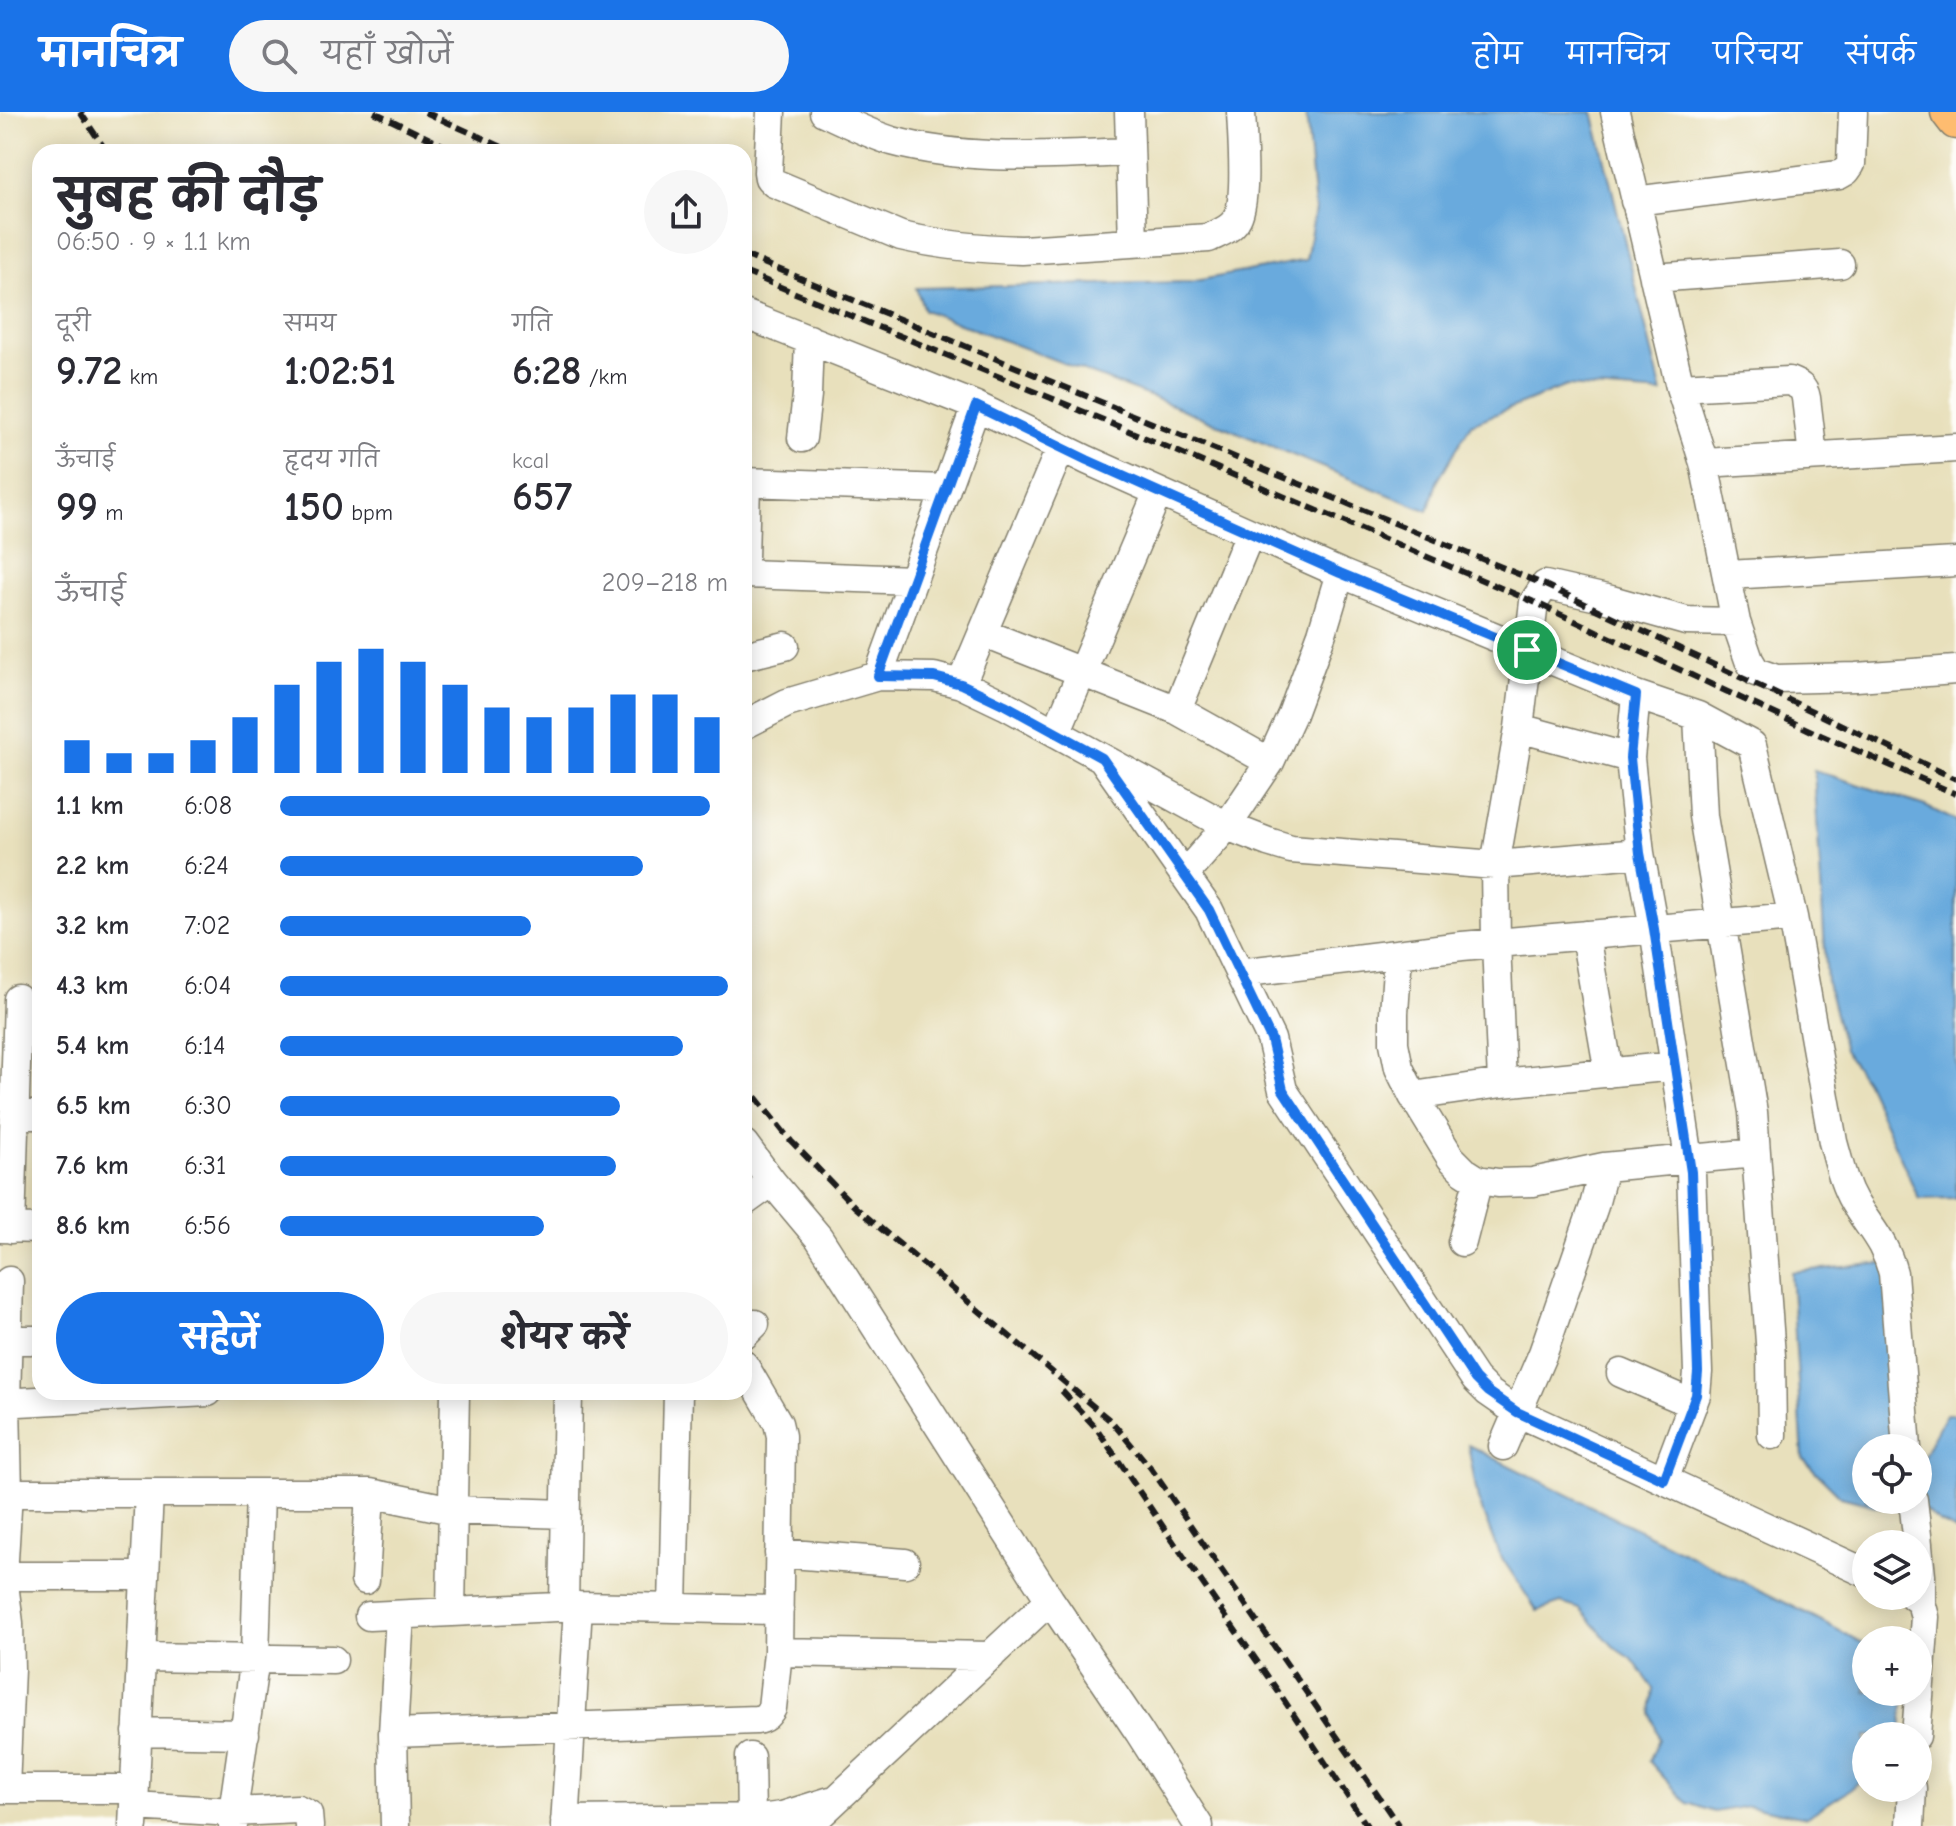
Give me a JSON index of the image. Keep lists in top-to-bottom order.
{
  "page": {
    "header": "मानचित्र",
    "search": "यहाँ खोजें",
    "nav": [
      "होम",
      "मानचित्र",
      "परिचय",
      "संपर्क"
    ],
    "heading": ["सुबह की दौड़", "06:50 · 9 × 1.1 km"],
    "stats": [
      ["दूरी", "9.72 km"],
      ["समय", "1:02:51"],
      ["गति", "6:28 /km"],
      ["ऊँचाई", "99 m"],
      ["हृदय गति", "150 bpm"],
      ["kcal", "657"]
    ],
    "chart": ["ऊँचाई", "209–218 m"],
    "list": [
      {
        "name": "1.1 km",
        "note": "6:08"
      },
      {
        "name": "2.2 km",
        "note": "6:24"
      },
      {
        "name": "3.2 km",
        "note": "7:02"
      },
      {
        "name": "4.3 km",
        "note": "6:04"
      },
      {
        "name": "5.4 km",
        "note": "6:14"
      },
      {
        "name": "6.5 km",
        "note": "6:30"
      },
      {
        "name": "7.6 km",
        "note": "6:31"
      },
      {
        "name": "8.6 km",
        "note": "6:56"
      }
    ],
    "buttons": ["सहेजें", "शेयर करें"],
    "map_buttons": ["+", "−"]
  }
}
